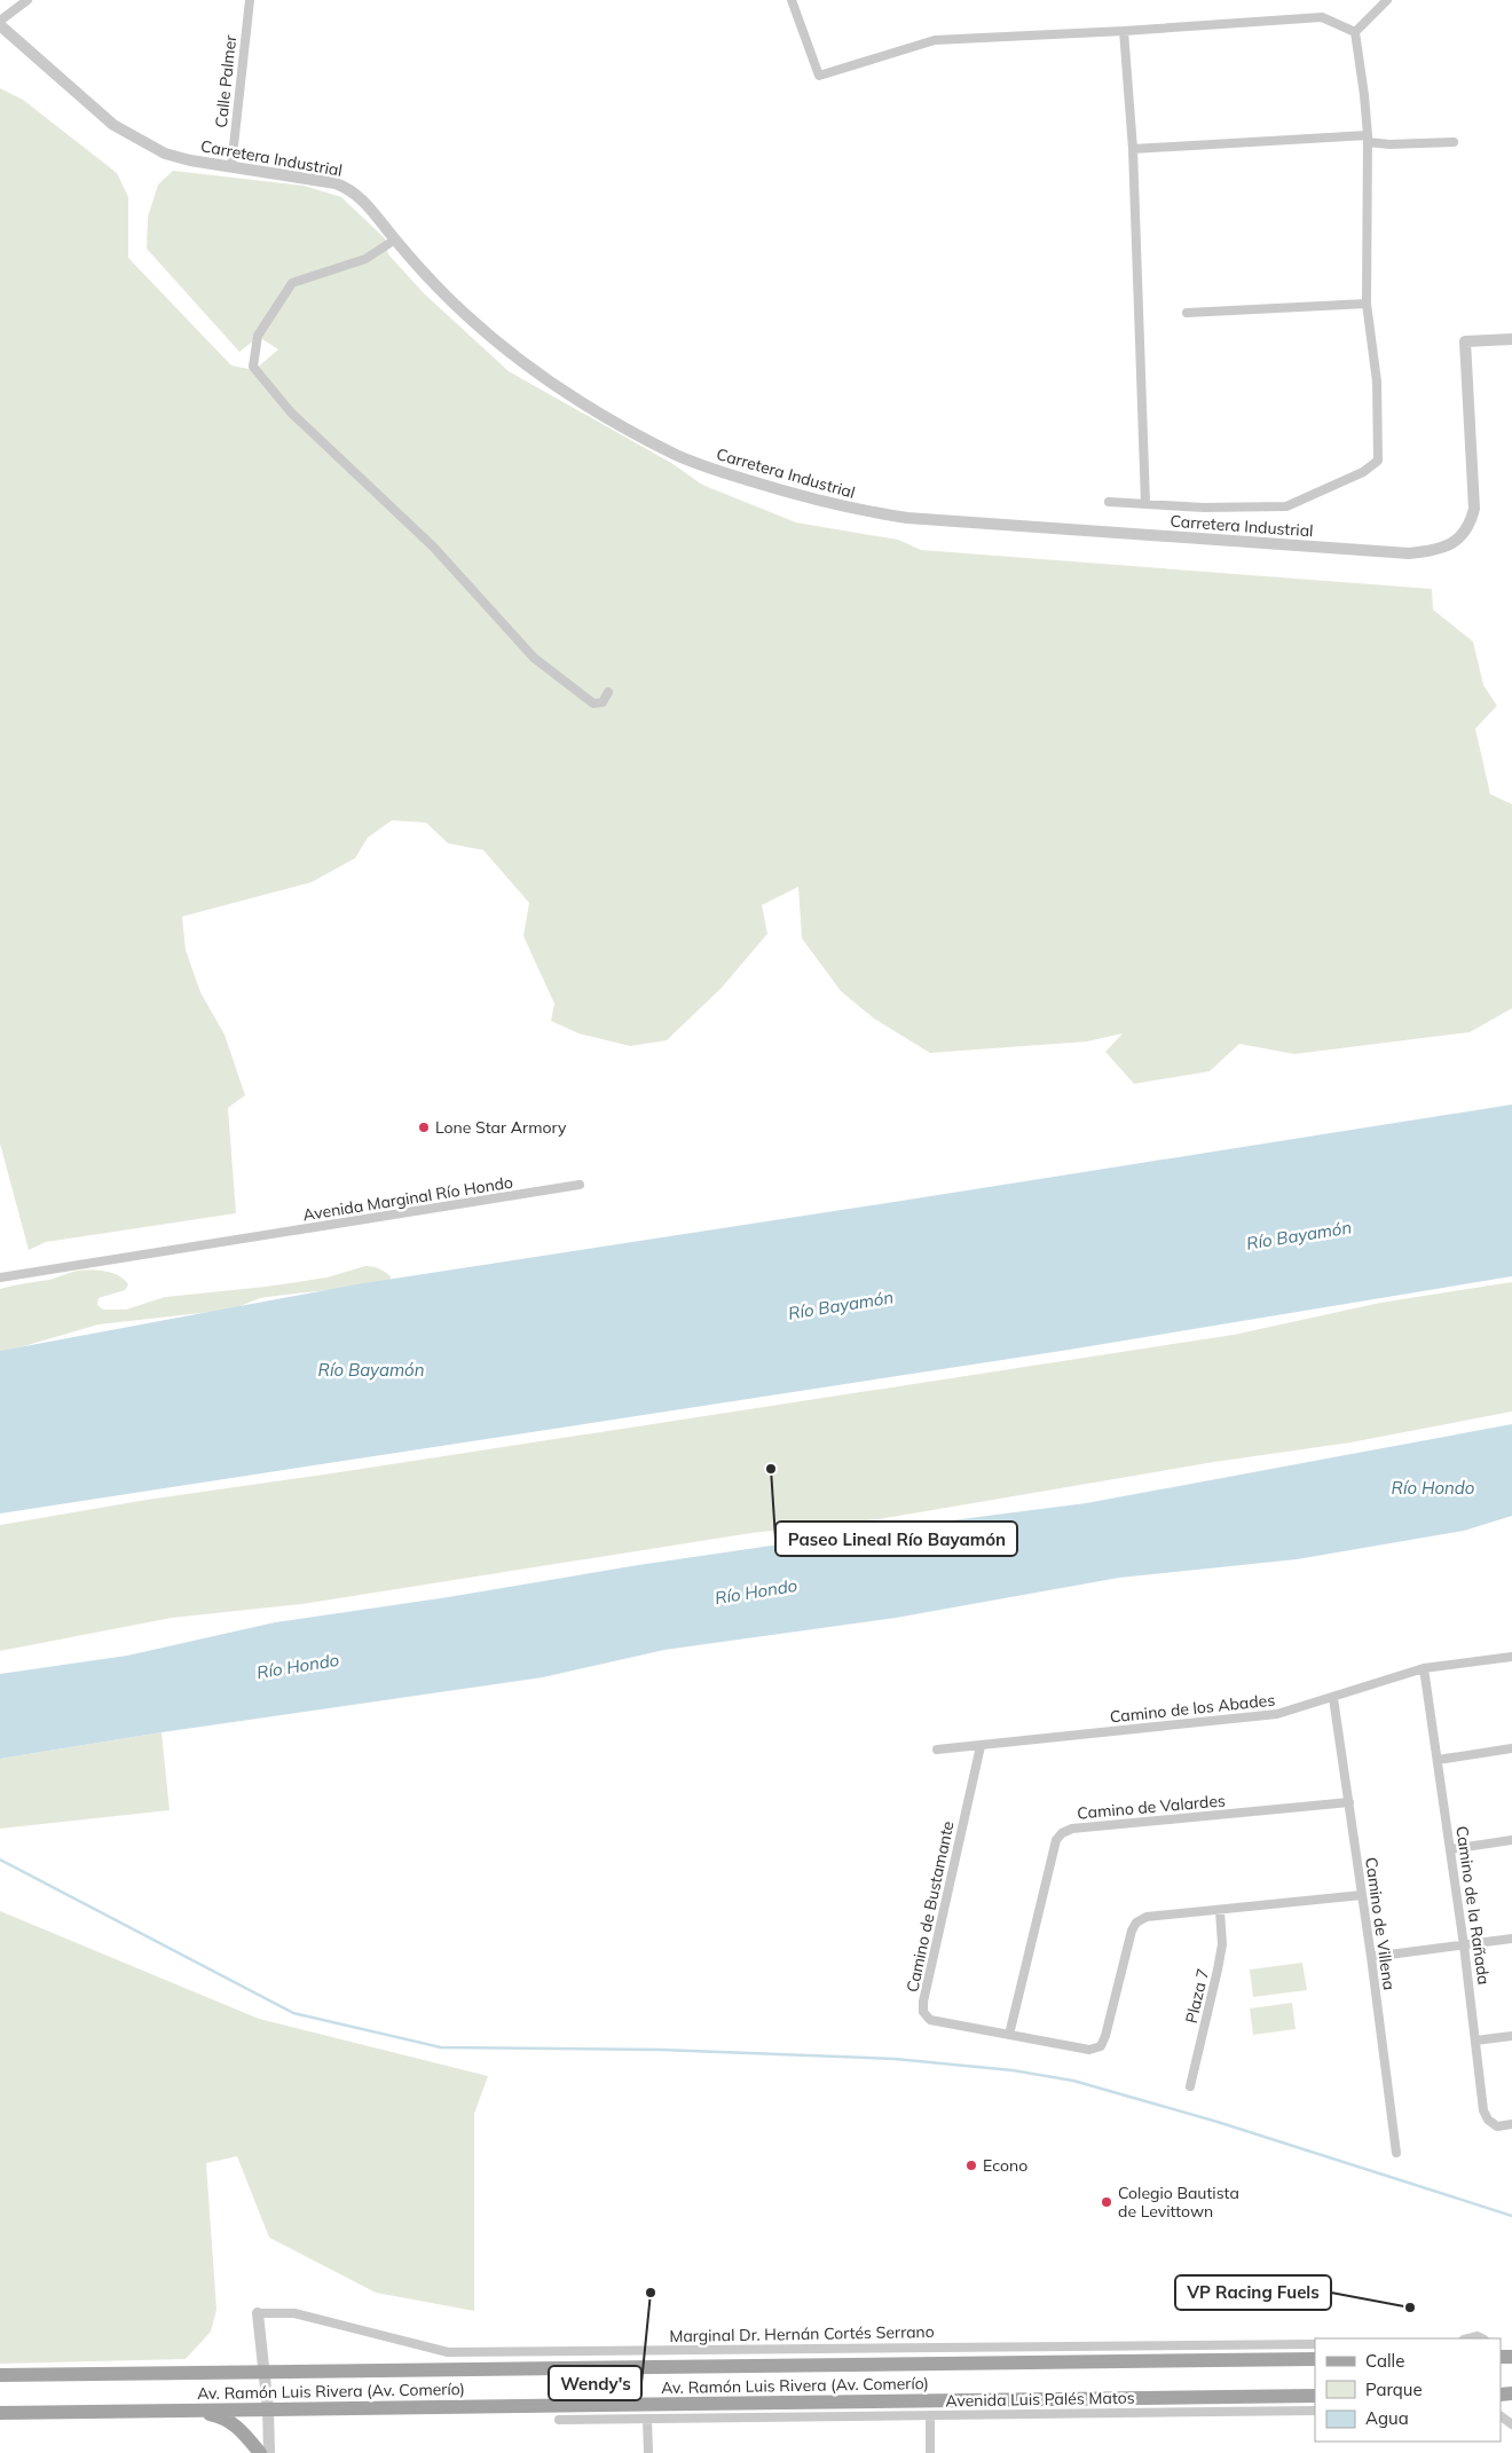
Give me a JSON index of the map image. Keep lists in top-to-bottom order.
{
  "streets": {
    "main road": ["Av. Ramón Luis Rivera (Av. Comerío)"],
    "street": [
      "Calle Palmer",
      "Carretera Industrial",
      "Avenida Marginal Río Hondo",
      "Camino de los Abades",
      "Camino de Valardes",
      "Camino de la Rañada",
      "Camino de Bustamante",
      "Camino de Villena",
      "Plaza 7",
      "Marginal Dr. Hernán Cortés Serrano",
      "Avenida Luis Palés Matos"
    ]
  },
  "crossings": [
    ["Calle Palmer", "Carretera Industrial"],
    ["Camino de los Abades", "Camino de la Rañada"],
    ["Camino de los Abades", "Camino de Bustamante"],
    ["Camino de los Abades", "Camino de Villena"],
    ["Camino de Valardes", "Camino de Bustamante"],
    ["Camino de Valardes", "Camino de Villena"],
    ["Camino de Bustamante", "Camino de Villena"],
    ["Camino de Bustamante", "Plaza 7"]
  ],
  "water": ["Río Bayamón", "Río Hondo"],
  "places": [
    "Lone Star Armory",
    "Paseo Lineal Río Bayamón",
    "Econo",
    "Colegio Bautista de Levittown",
    "Wendy's",
    "VP Racing Fuels"
  ],
  "legend": ["Calle", "Parque", "Agua"]
}
